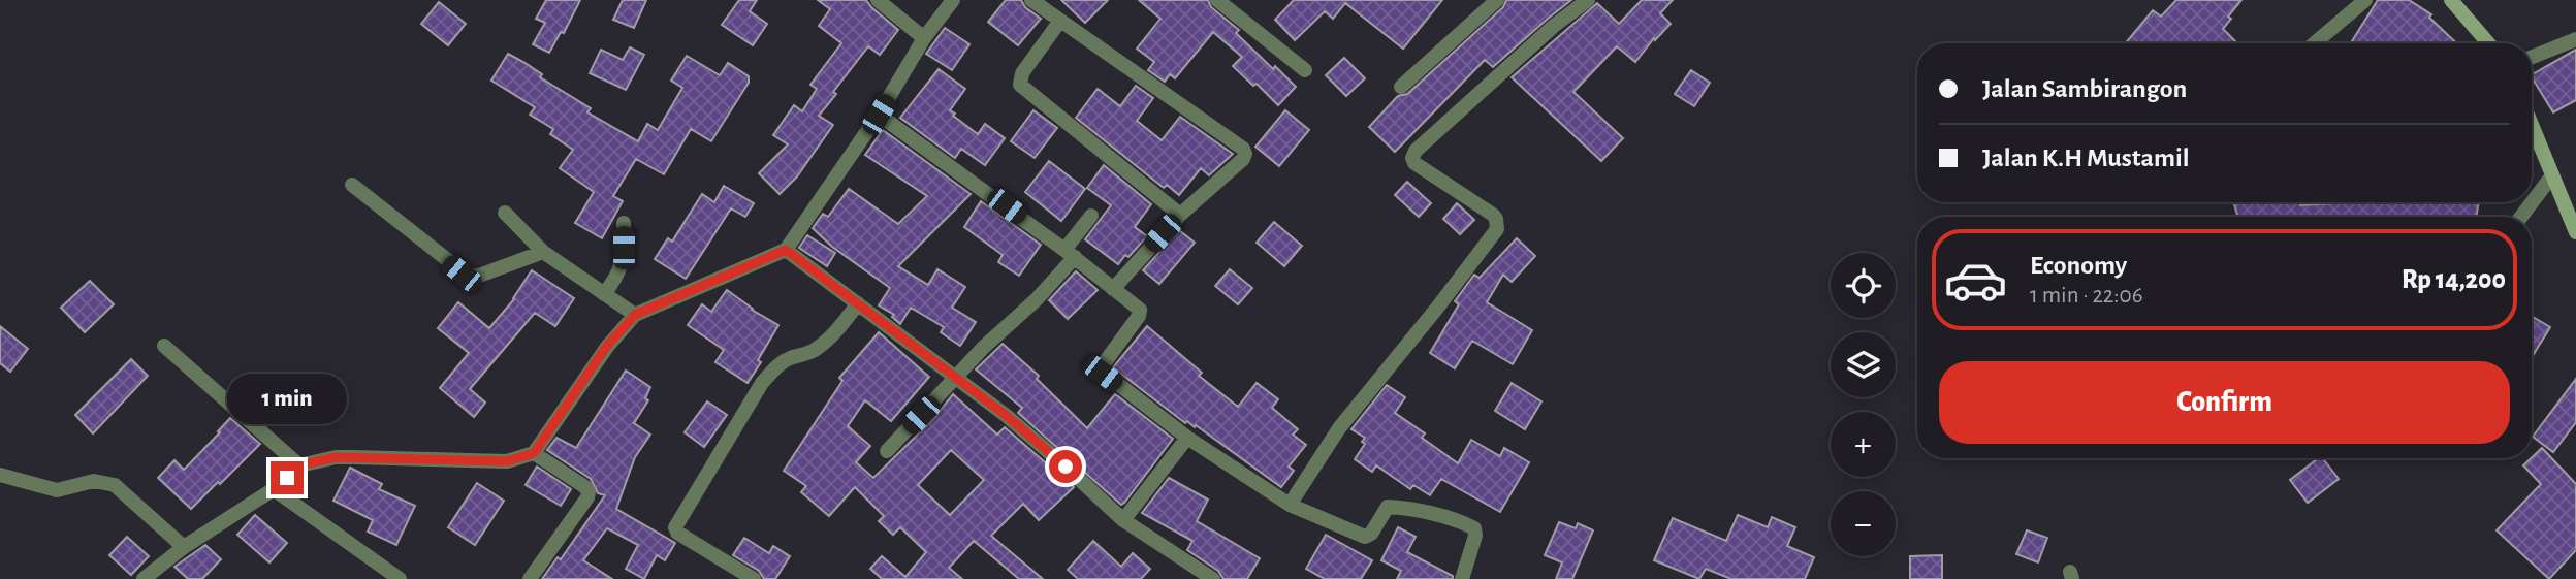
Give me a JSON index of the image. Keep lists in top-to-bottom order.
{
  "page": {
    "banner": ["Jalan Sambirangon", "Jalan K.H Mustamil"],
    "list": [
      {
        "name": "Economy",
        "note": "1 min · 22:06",
        "value": "Rp 14,200"
      }
    ],
    "map_buttons": ["+", "−"],
    "buttons": "Confirm",
    "bubble": "1 min"
  }
}
